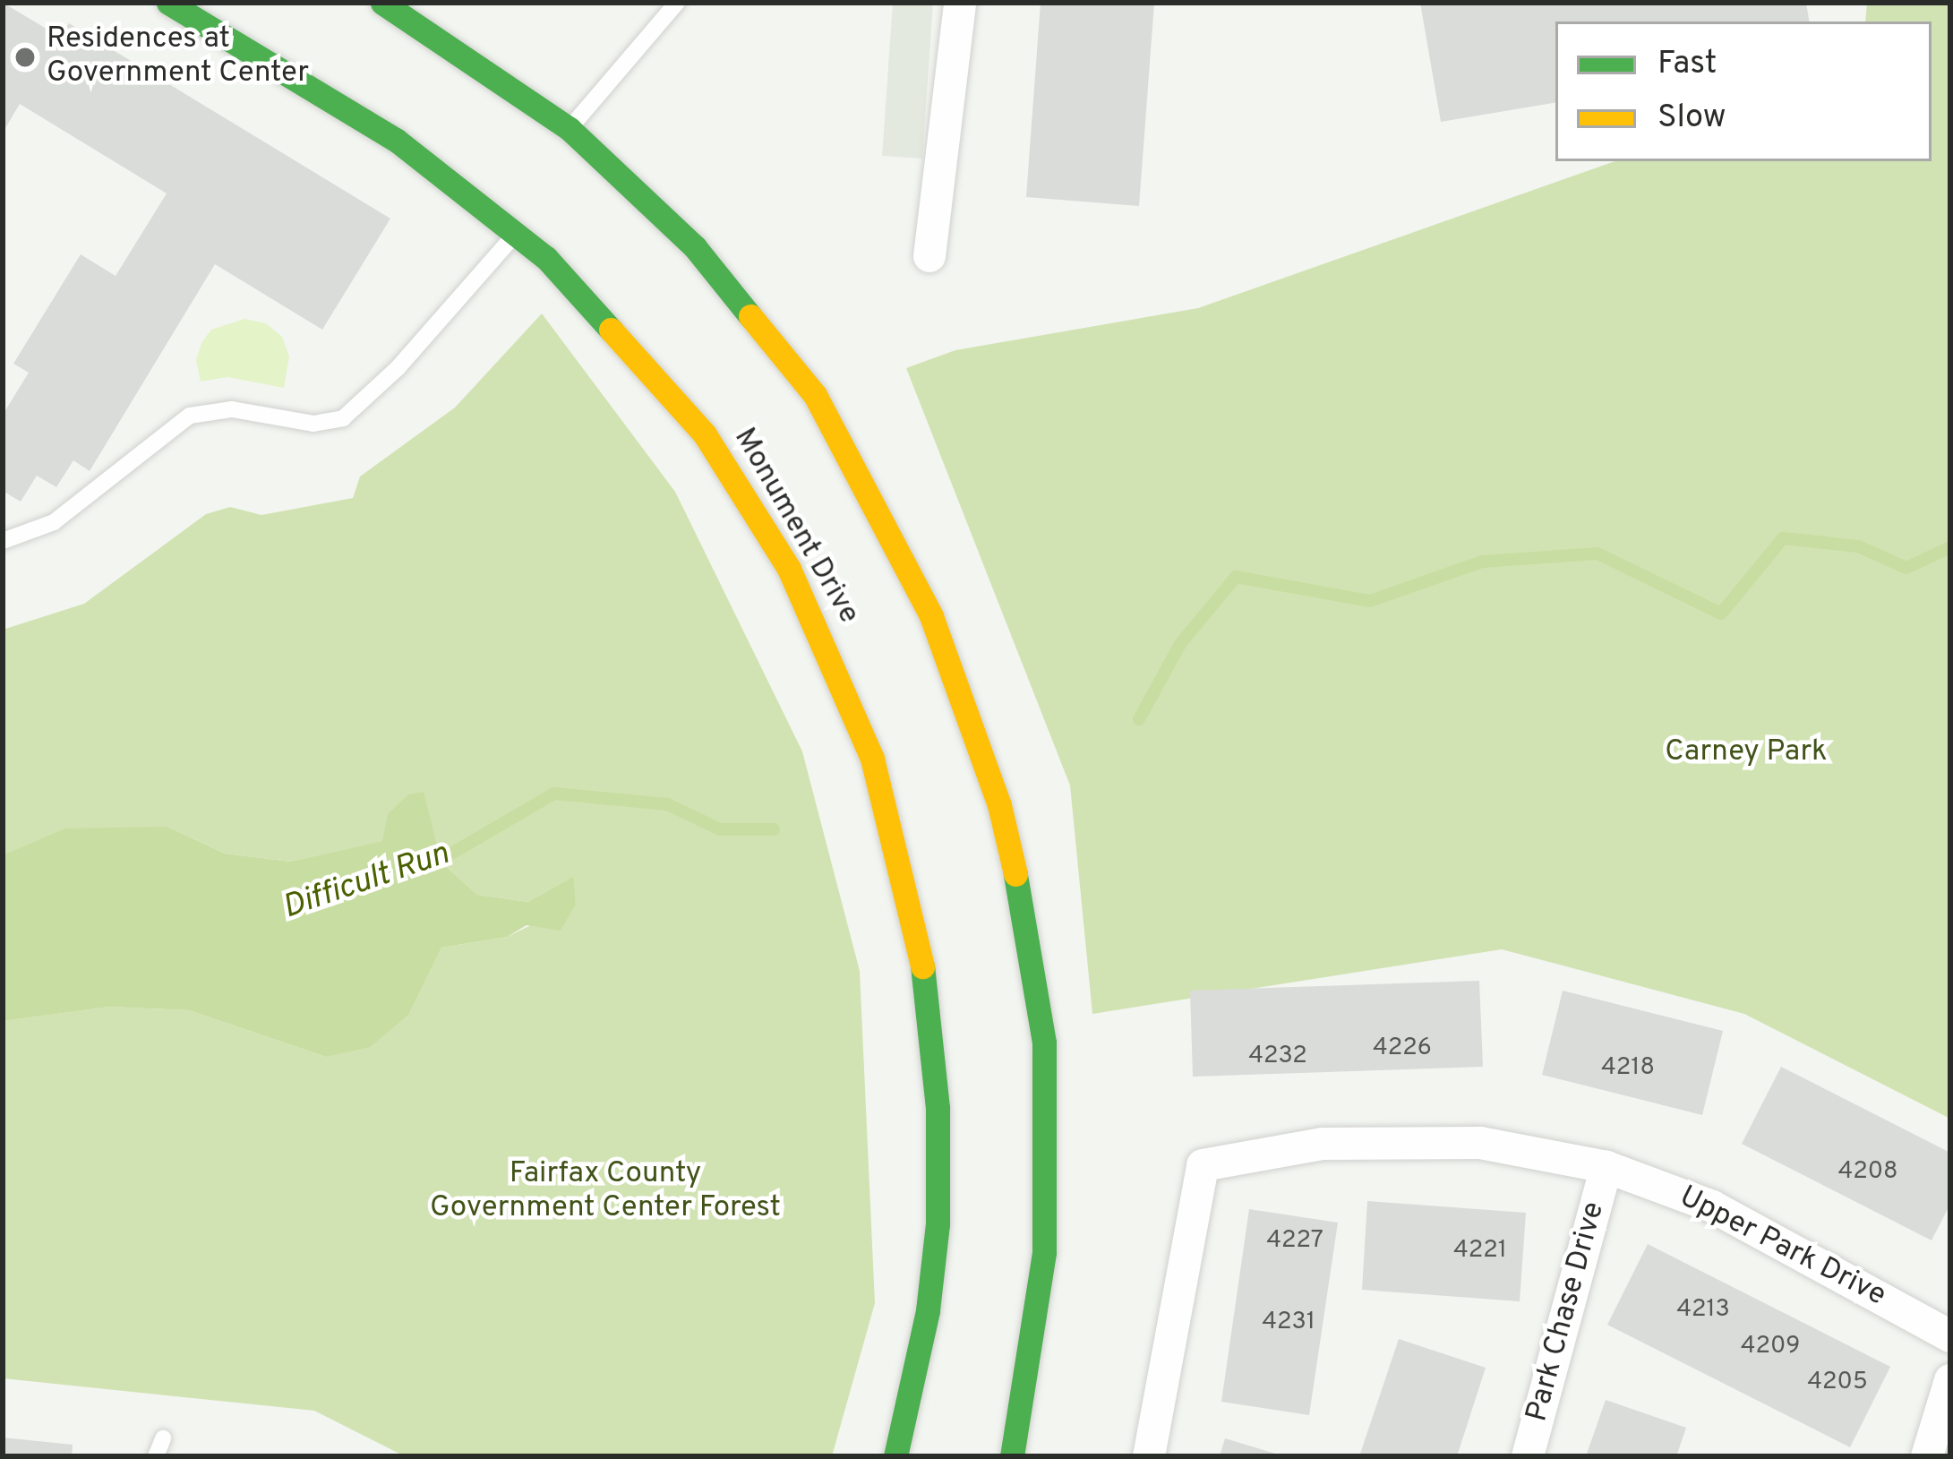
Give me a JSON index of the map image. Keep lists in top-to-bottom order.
{
  "streets": {
    "main road": ["Monument Drive"],
    "street": ["Upper Park Drive", "Park Chase Drive"]
  },
  "crossings": [
    ["Upper Park Drive", "Park Chase Drive"]
  ],
  "water": ["Difficult Run"],
  "parks": ["Carney Park", "Fairfax County Government Center Forest"],
  "places": ["Residences at Government Center"],
  "house_numbers": [
    "4226",
    "4232",
    "4218",
    "4208",
    "4227",
    "4221",
    "4213",
    "4231",
    "4209",
    "4205"
  ],
  "legend": ["Fast", "Slow"]
}
